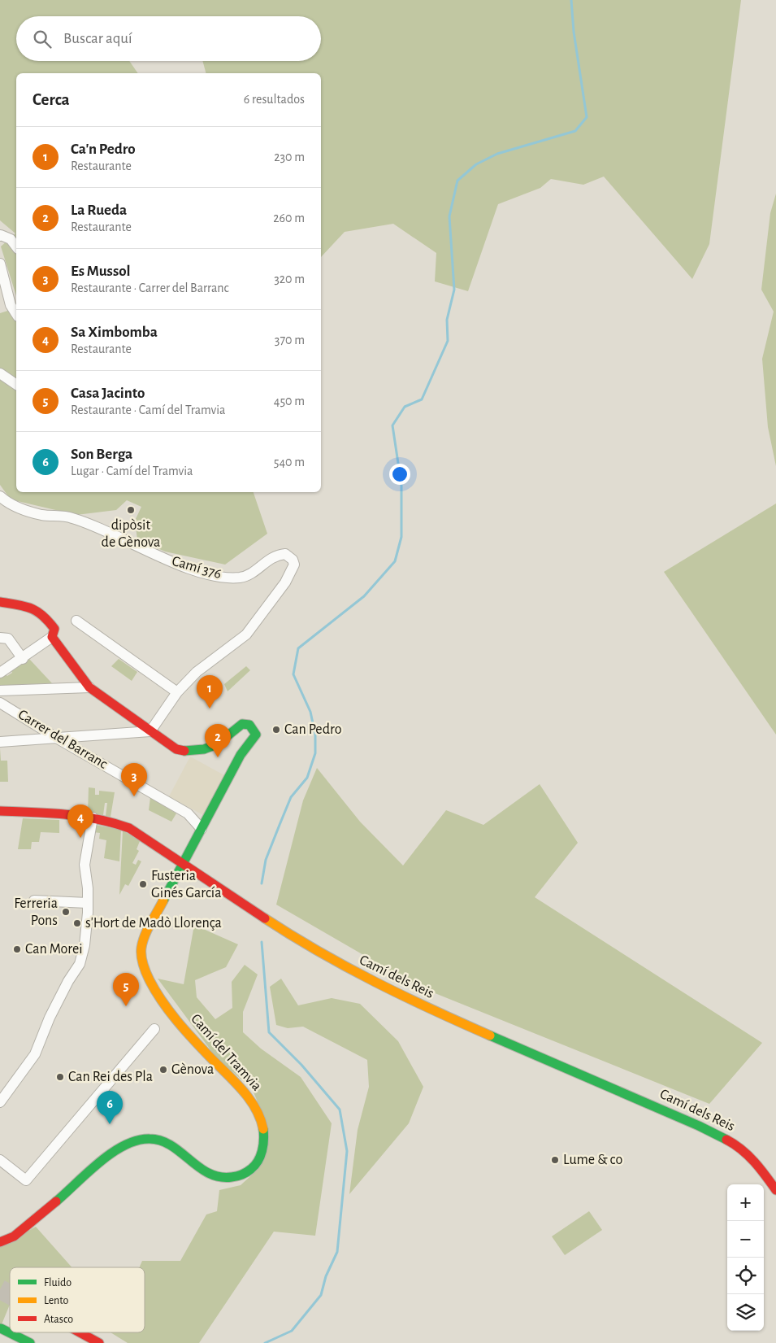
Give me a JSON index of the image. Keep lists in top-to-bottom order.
{
  "streets": {
    "main road": ["Camí dels Reis", "Camí del Tramvia"],
    "street": ["Camí 376", "Carrer del Barranc"]
  },
  "crossings": [
    ["Camí 376", "Camí del Tramvia"],
    ["Carrer del Barranc", "Camí del Tramvia"],
    ["Camí dels Reis", "Camí del Tramvia"]
  ],
  "places": [
    "dipòsit de Gènova",
    "Can Pedro",
    "Fusteria Ginés García",
    "Ferreria Pons",
    "s'Hort de Madò Llorença",
    "Can Morei",
    "Gènova",
    "Can Rei des Pla",
    "Lume & co"
  ],
  "legend": ["Fluido", "Lento", "Atasco"],
  "page": {
    "search": "Buscar aquí",
    "heading": ["Cerca", "6 resultados"],
    "list": [
      {
        "mark": "1",
        "name": "Ca'n Pedro",
        "note": "Restaurante",
        "value": "230 m"
      },
      {
        "mark": "2",
        "name": "La Rueda",
        "note": "Restaurante",
        "value": "260 m"
      },
      {
        "mark": "3",
        "name": "Es Mussol",
        "note": "Restaurante · Carrer del Barranc",
        "value": "320 m"
      },
      {
        "mark": "4",
        "name": "Sa Ximbomba",
        "note": "Restaurante",
        "value": "370 m"
      },
      {
        "mark": "5",
        "name": "Casa Jacinto",
        "note": "Restaurante · Camí del Tramvia",
        "value": "450 m"
      },
      {
        "mark": "6",
        "name": "Son Berga",
        "note": "Lugar · Camí del Tramvia",
        "value": "540 m"
      }
    ],
    "pins": [
      "1",
      "2",
      "3",
      "4",
      "5",
      "6"
    ],
    "map_buttons": ["+", "−"]
  }
}
